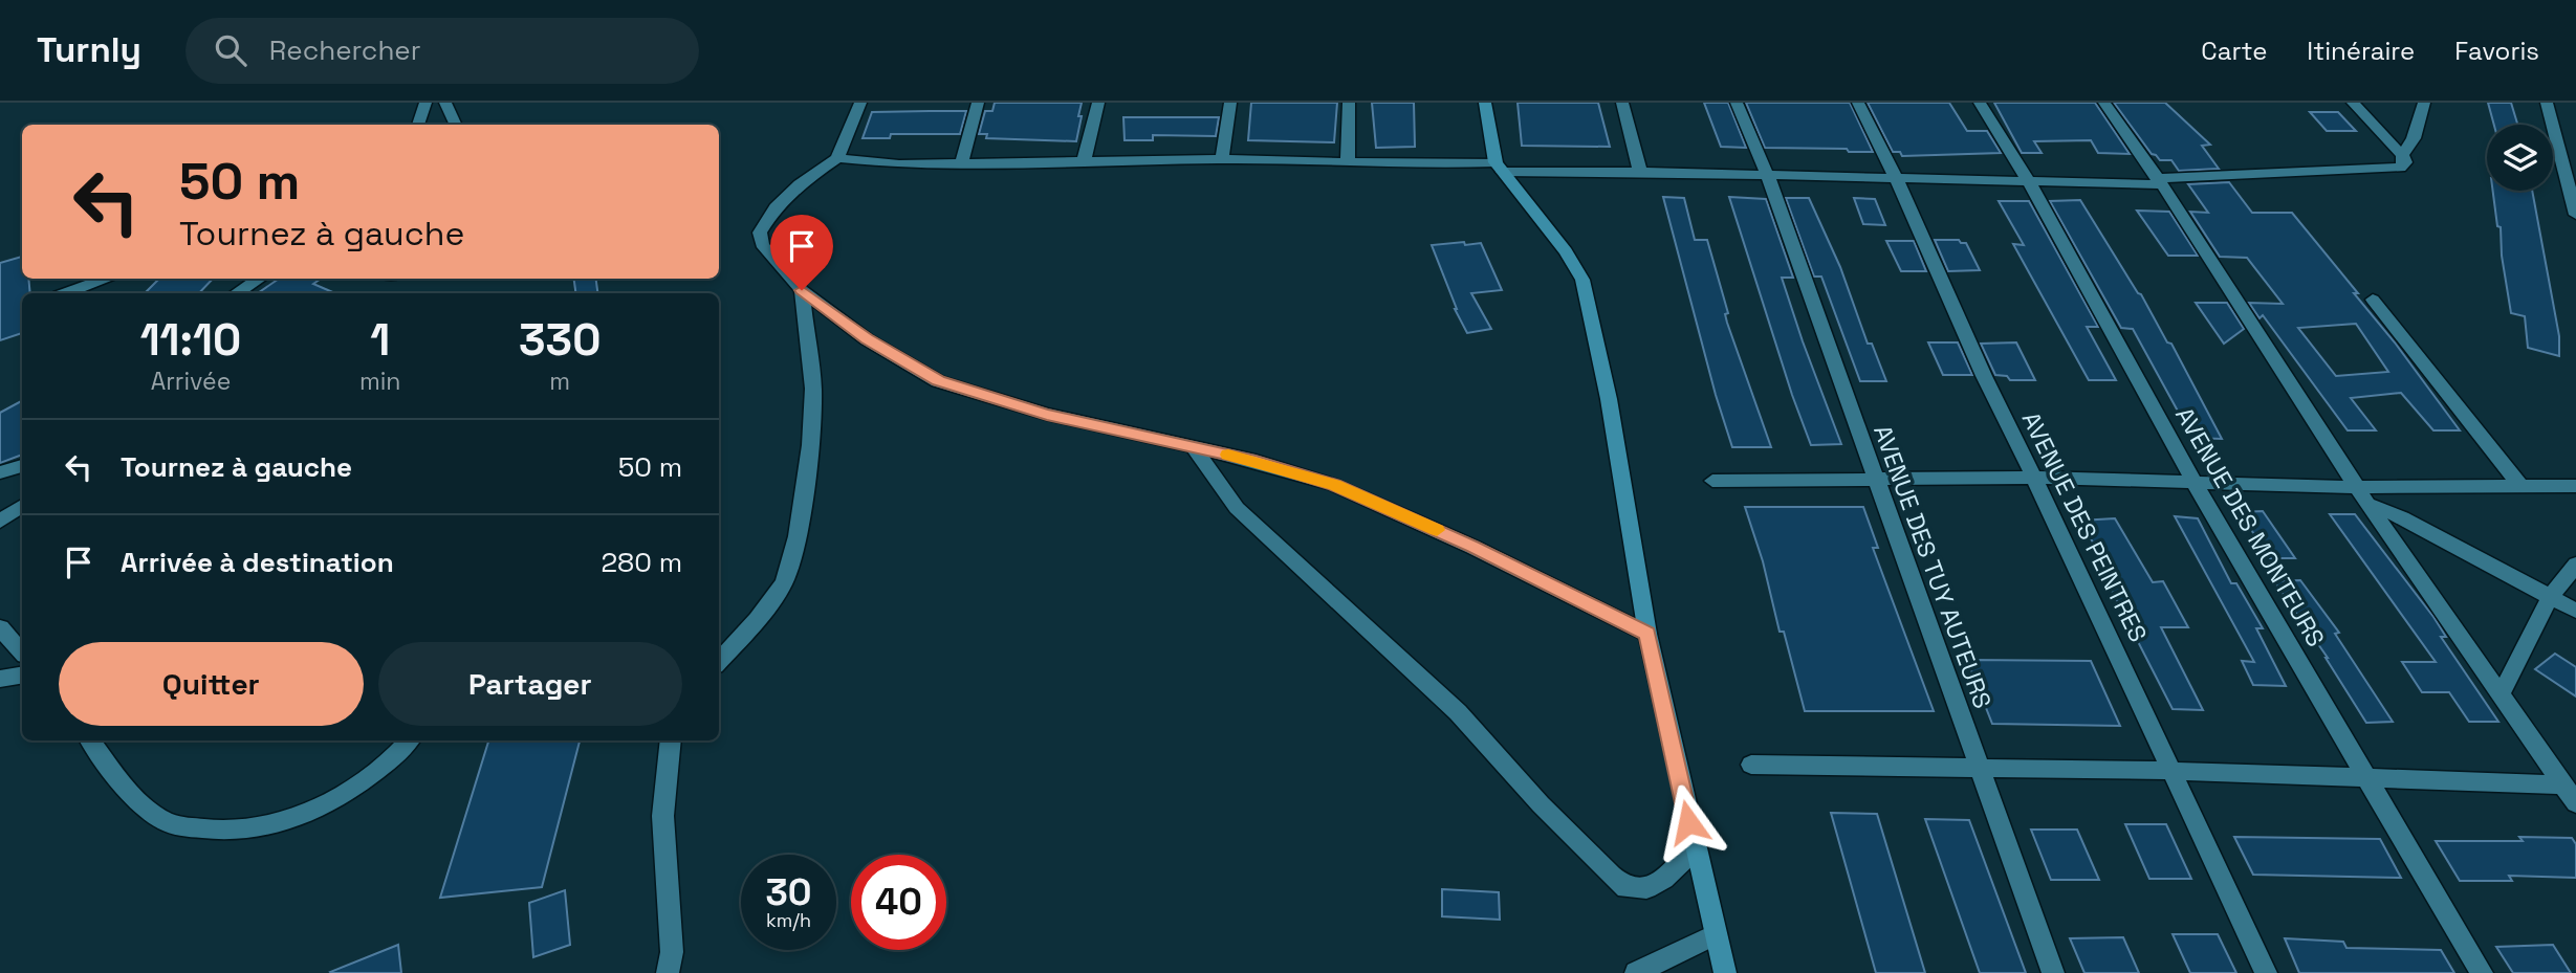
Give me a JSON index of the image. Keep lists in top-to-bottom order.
{
  "streets": {
    "street": ["AVENUE DES PEINTRES", "AVENUE DES MONTEURS", "AVENUE DES TUY AUTEURS"]
  },
  "page": {
    "header": "Turnly",
    "search": "Rechercher",
    "nav": ["Carte", "Itinéraire", "Favoris"],
    "turn": ["50 m", "Tournez à gauche"],
    "eta": [
      "11:10",
      "Arrivée",
      "1",
      "min",
      "330",
      "m"
    ],
    "list": [
      {
        "name": "Tournez à gauche",
        "value": "50 m"
      },
      {
        "name": "Arrivée à destination",
        "value": "280 m"
      }
    ],
    "buttons": ["Quitter", "Partager"],
    "speed": "30 km/h",
    "limit": "40"
  }
}
